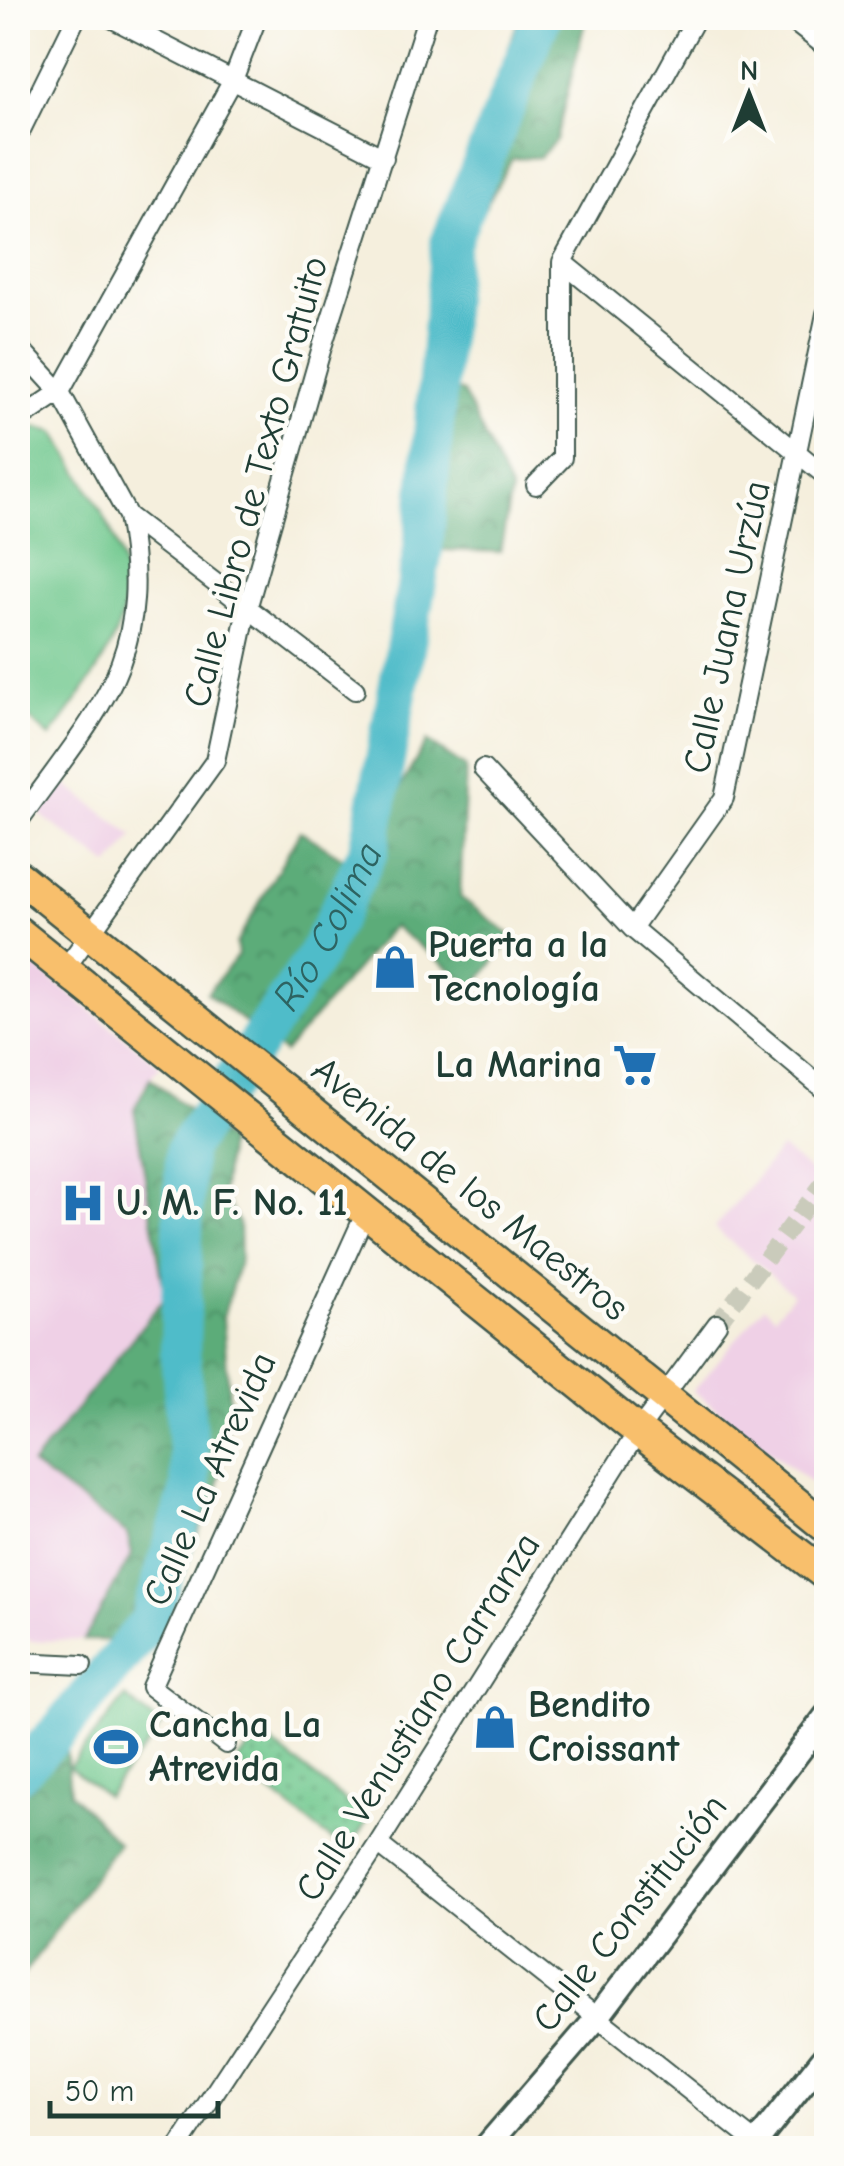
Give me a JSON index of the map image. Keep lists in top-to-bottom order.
{
  "streets": {
    "main road": ["Avenida de los Maestros"],
    "street": [
      "Calle Libro de Texto Gratuito",
      "Calle Juana Urzúa",
      "Calle La Atrevida",
      "Calle Venustiano Carranza",
      "Calle Constitución"
    ]
  },
  "crossings": [
    ["Calle Libro de Texto Gratuito", "Avenida de los Maestros"],
    ["Avenida de los Maestros", "Calle Venustiano Carranza"]
  ],
  "water": ["Río Colima"],
  "places": {
    "shop": ["Puerta a la Tecnología", "Bendito Croissant"],
    "supermarket": ["La Marina"],
    "hospital": ["U. M. F. No. 11"],
    "sports": ["Cancha La Atrevida"]
  },
  "scale_bar": "50 m",
  "north": "top"
}
